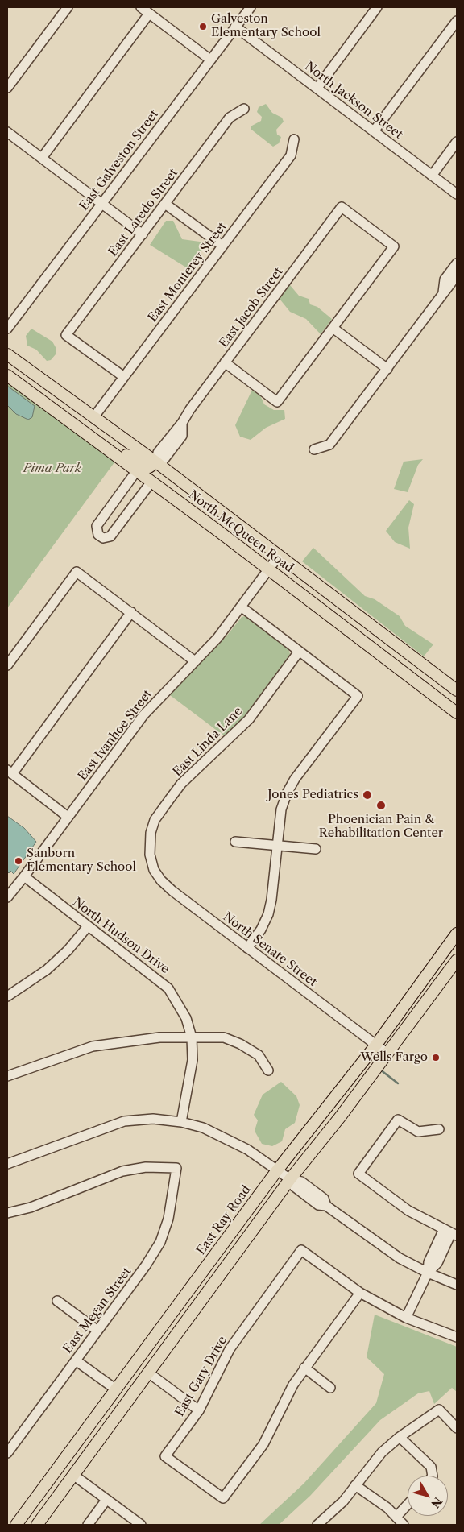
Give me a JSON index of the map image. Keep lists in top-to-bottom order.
{
  "streets": {
    "main road": ["North McQueen Road", "East Ray Road"],
    "street": [
      "North Jackson Street",
      "East Galveston Street",
      "East Laredo Street",
      "East Monterey Street",
      "East Jacob Street",
      "East Ivanhoe Street",
      "East Linda Lane",
      "North Hudson Drive",
      "North Senate Street",
      "East Megan Street",
      "East Gary Drive"
    ]
  },
  "crossings": [
    ["North Jackson Street", "East Galveston Street"],
    ["East Laredo Street", "East Monterey Street"],
    ["East Monterey Street", "North McQueen Road"],
    ["East Jacob Street", "North McQueen Road"],
    ["North McQueen Road", "East Ivanhoe Street"],
    ["East Ivanhoe Street", "North Hudson Drive"],
    ["East Linda Lane", "North Senate Street"],
    ["North Senate Street", "East Ray Road"]
  ],
  "parks": ["Pima Park"],
  "places": [
    "Galveston Elementary School",
    "Jones Pediatrics",
    "Phoenician Pain & Rehabilitation Center",
    "Sanborn Elementary School",
    "Wells Fargo"
  ],
  "north": "bottom right"
}
